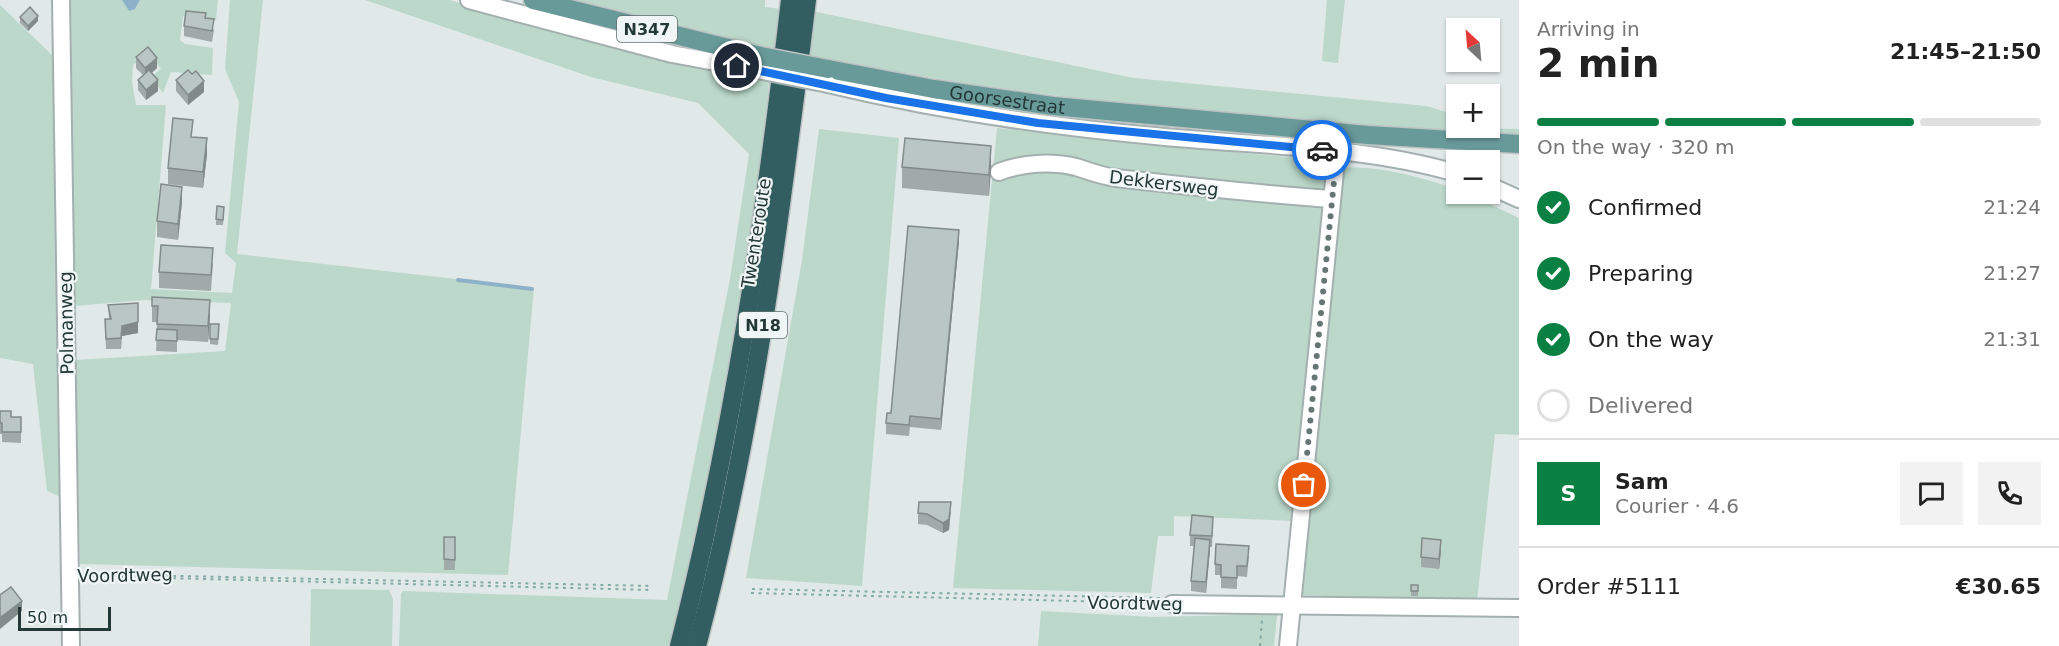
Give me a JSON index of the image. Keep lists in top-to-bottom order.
{
  "streets": {
    "highway": ["Twenteroute", "N18"],
    "main road": ["N347", "Goorsestraat"],
    "street": ["Dekkersweg", "Polmanweg", "Voordtweg"]
  },
  "crossings": [
    ["Polmanweg", "Voordtweg"]
  ],
  "scale_bar": "50 m",
  "north": "top left",
  "page": {
    "heading": ["2 min", "Arriving in", "21:45–21:50"],
    "panel": [
      "Sam",
      "Courier · 4.6",
      "Order #5111",
      "€30.65"
    ],
    "map_buttons": ["+", "−"],
    "bar": "On the way · 320 m",
    "list": [
      ["Confirmed", "21:24"],
      ["Preparing", "21:27"],
      ["On the way", "21:31"],
      "Delivered"
    ],
    "round": "S",
    "scale": "50 m"
  }
}
